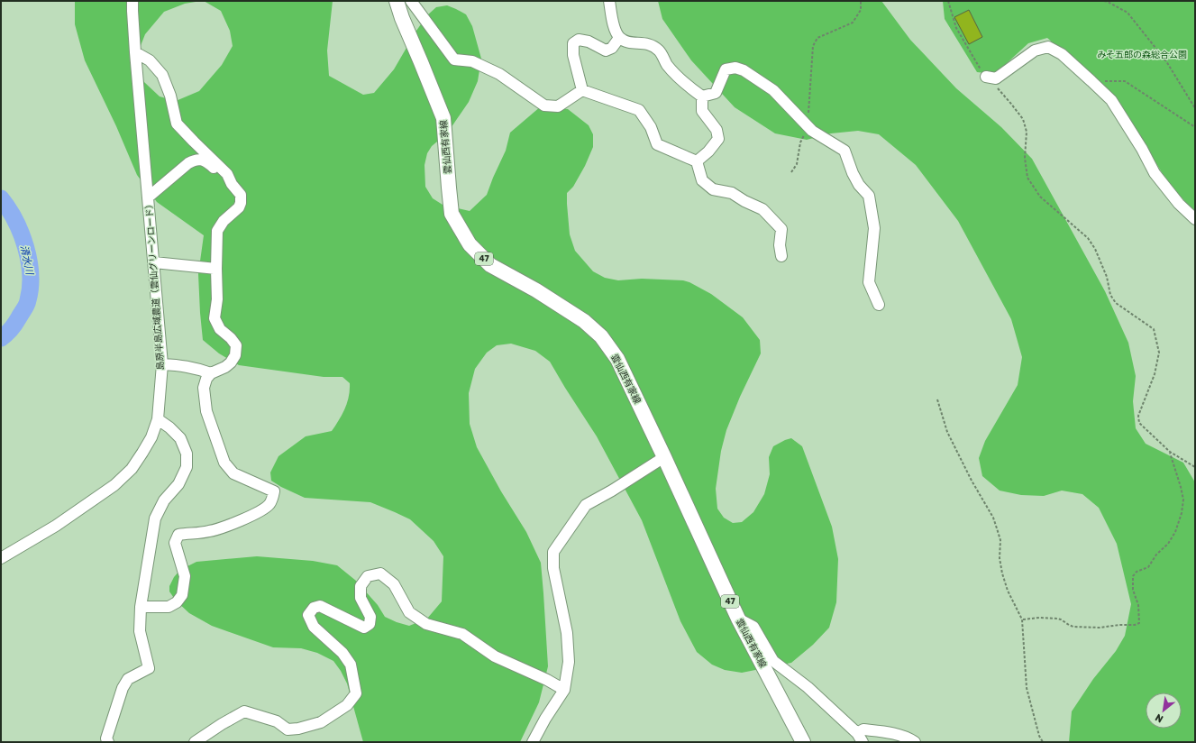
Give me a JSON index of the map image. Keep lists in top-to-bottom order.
{
  "streets": {
    "main road": ["雲仙西有家線", "47"],
    "street": ["島原半島広域農道（雲仙グリーンロード）"]
  },
  "water": ["清水川"],
  "parks": ["みそ五郎の森総合公園"],
  "north": "bottom left"
}
